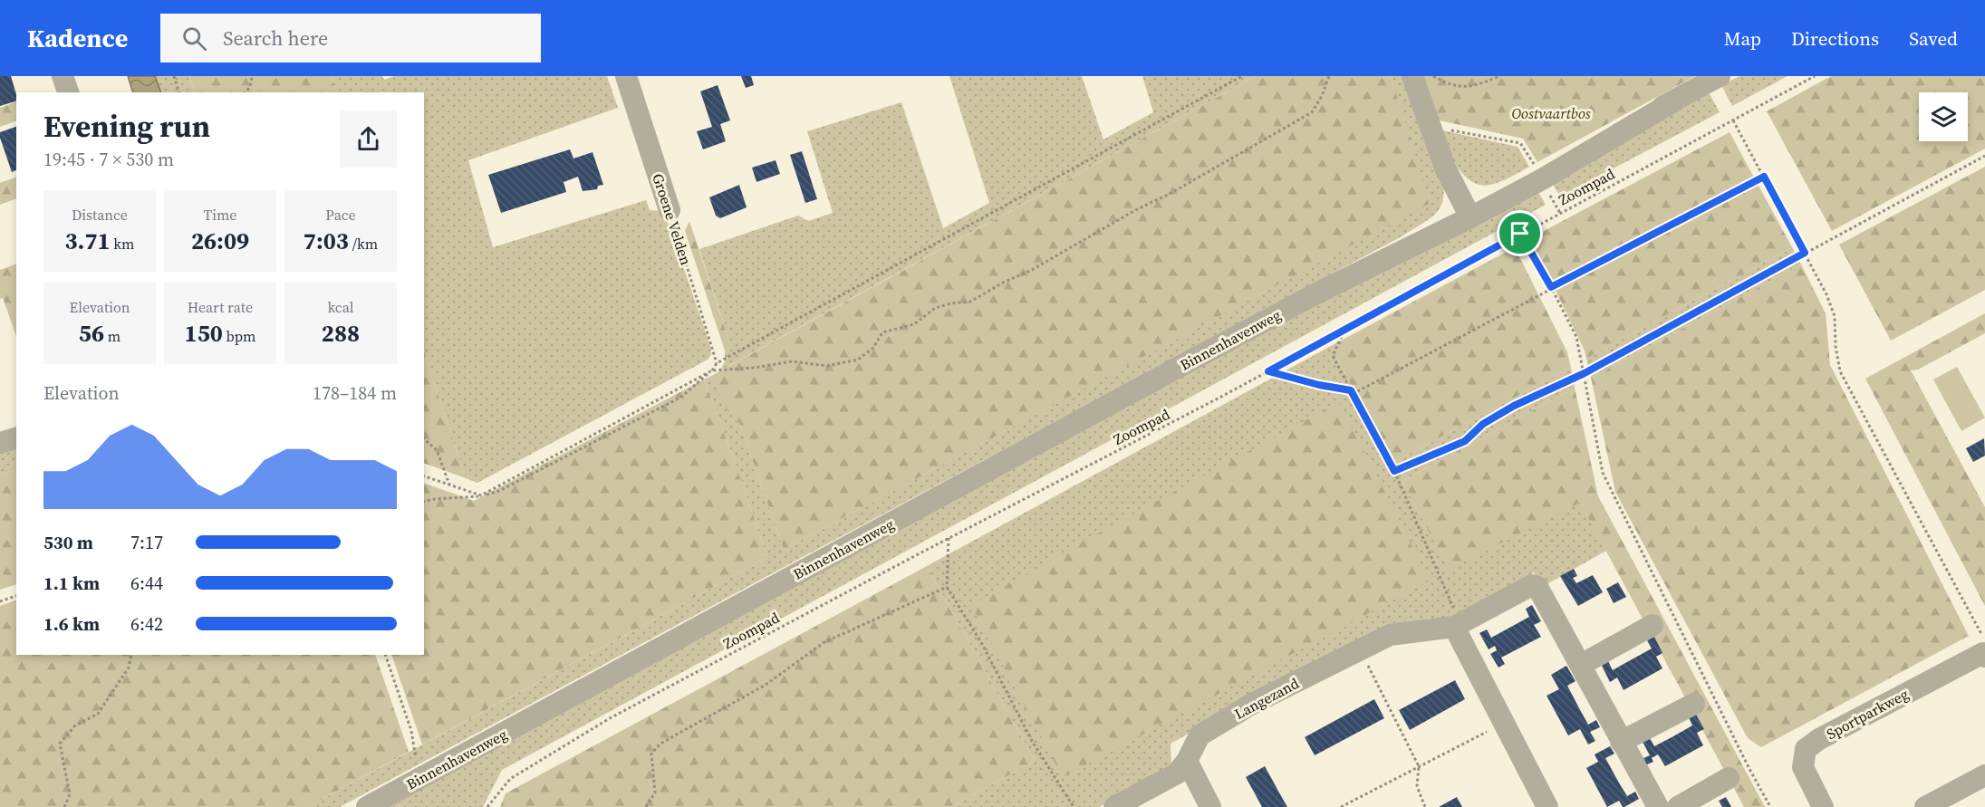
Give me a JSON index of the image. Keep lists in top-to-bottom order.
{
  "streets": {
    "street": [
      "Groene Velden",
      "Binnenhavenweg",
      "Langezand",
      "Sportparkweg"
    ],
    "path": ["Zoompad"]
  },
  "parks": ["Oostvaartbos"],
  "page": {
    "header": "Kadence",
    "search": "Search here",
    "nav": ["Map", "Directions", "Saved"],
    "heading": ["Evening run", "19:45 · 7 × 530 m"],
    "stats": [
      ["Distance", "3.71 km"],
      ["Time", "26:09"],
      ["Pace", "7:03 /km"],
      ["Elevation", "56 m"],
      ["Heart rate", "150 bpm"],
      ["kcal", "288"]
    ],
    "chart": ["Elevation", "178–184 m"],
    "list": [
      {
        "name": "530 m",
        "note": "7:17"
      },
      {
        "name": "1.1 km",
        "note": "6:44"
      },
      {
        "name": "1.6 km",
        "note": "6:42"
      }
    ]
  }
}
